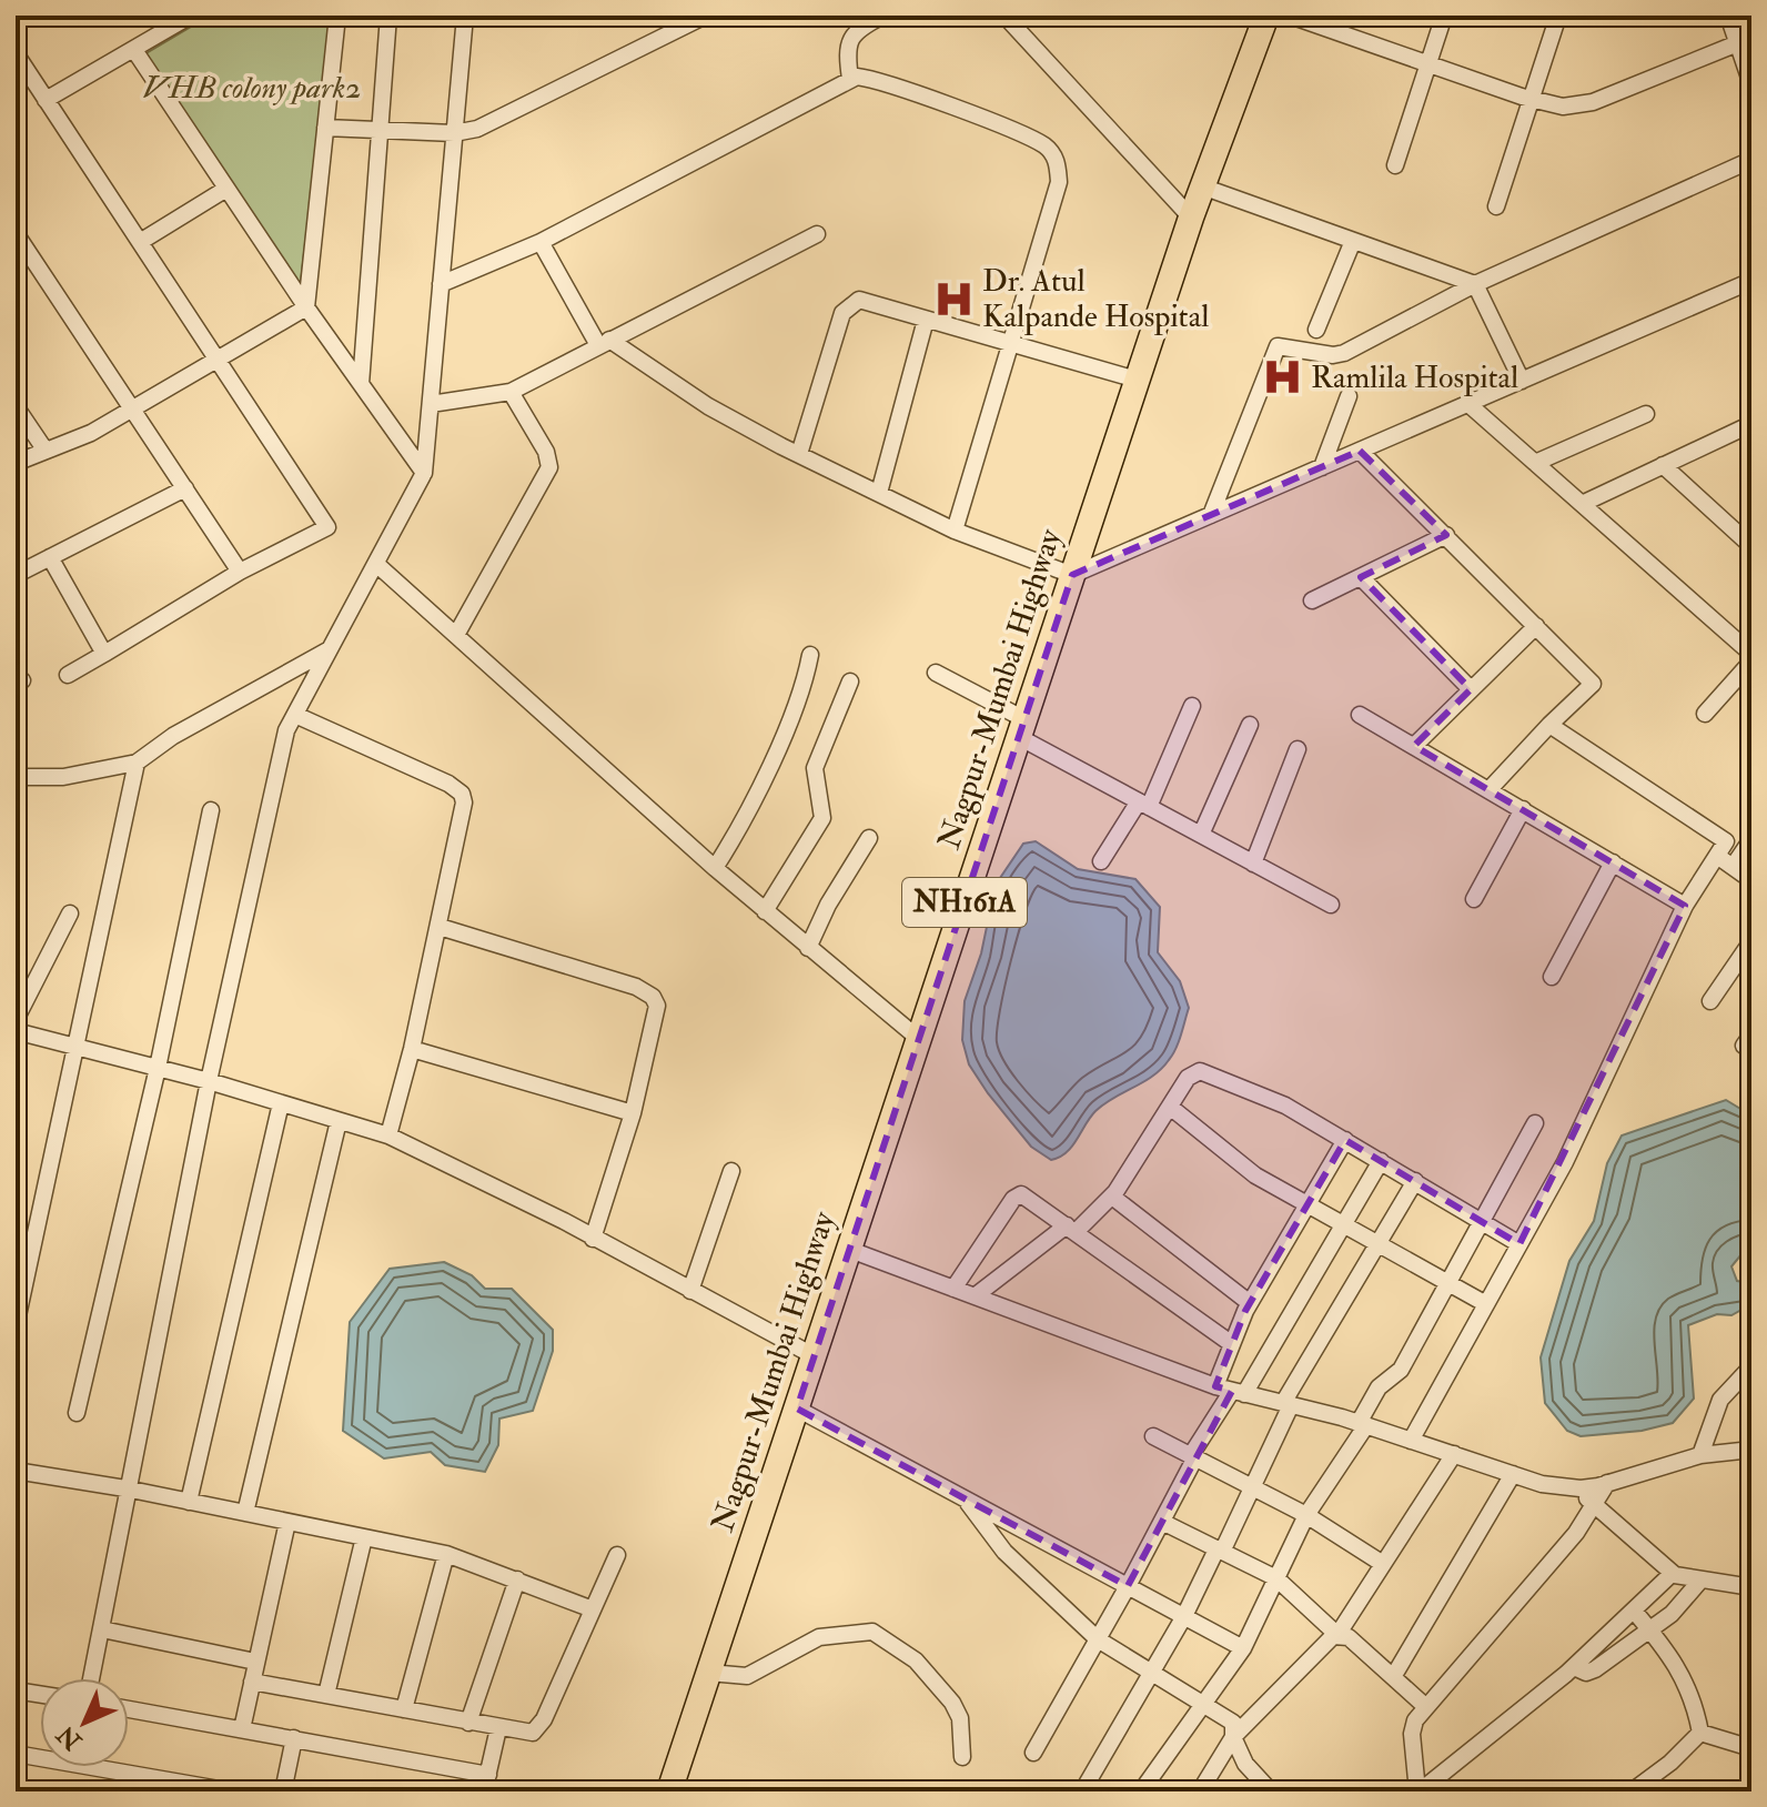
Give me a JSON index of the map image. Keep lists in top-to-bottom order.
{
  "streets": {
    "highway": ["Nagpur-Mumbai Highway", "NH161A"]
  },
  "parks": ["VHB colony park2"],
  "places": {
    "hospital": ["Dr. Atul Kalpande Hospital", "Ramlila Hospital"]
  },
  "north": "bottom left"
}
